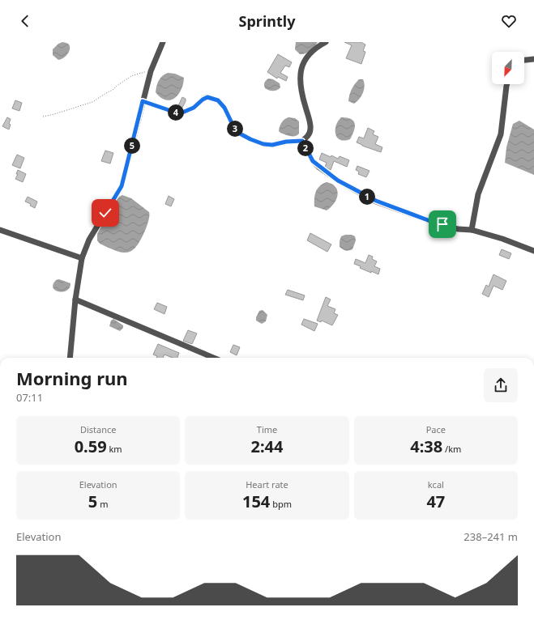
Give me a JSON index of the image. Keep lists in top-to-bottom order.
{
  "north": "bottom left",
  "page": {
    "header": "Sprintly",
    "pins": [
      "4",
      "3",
      "5",
      "2",
      "1"
    ],
    "heading": ["Morning run", "07:11"],
    "stats": [
      ["Distance", "0.59 km"],
      ["Time", "2:44"],
      ["Pace", "4:38 /km"],
      ["Elevation", "5 m"],
      ["Heart rate", "154 bpm"],
      ["kcal", "47"]
    ],
    "chart": ["Elevation", "238–241 m"]
  }
}
